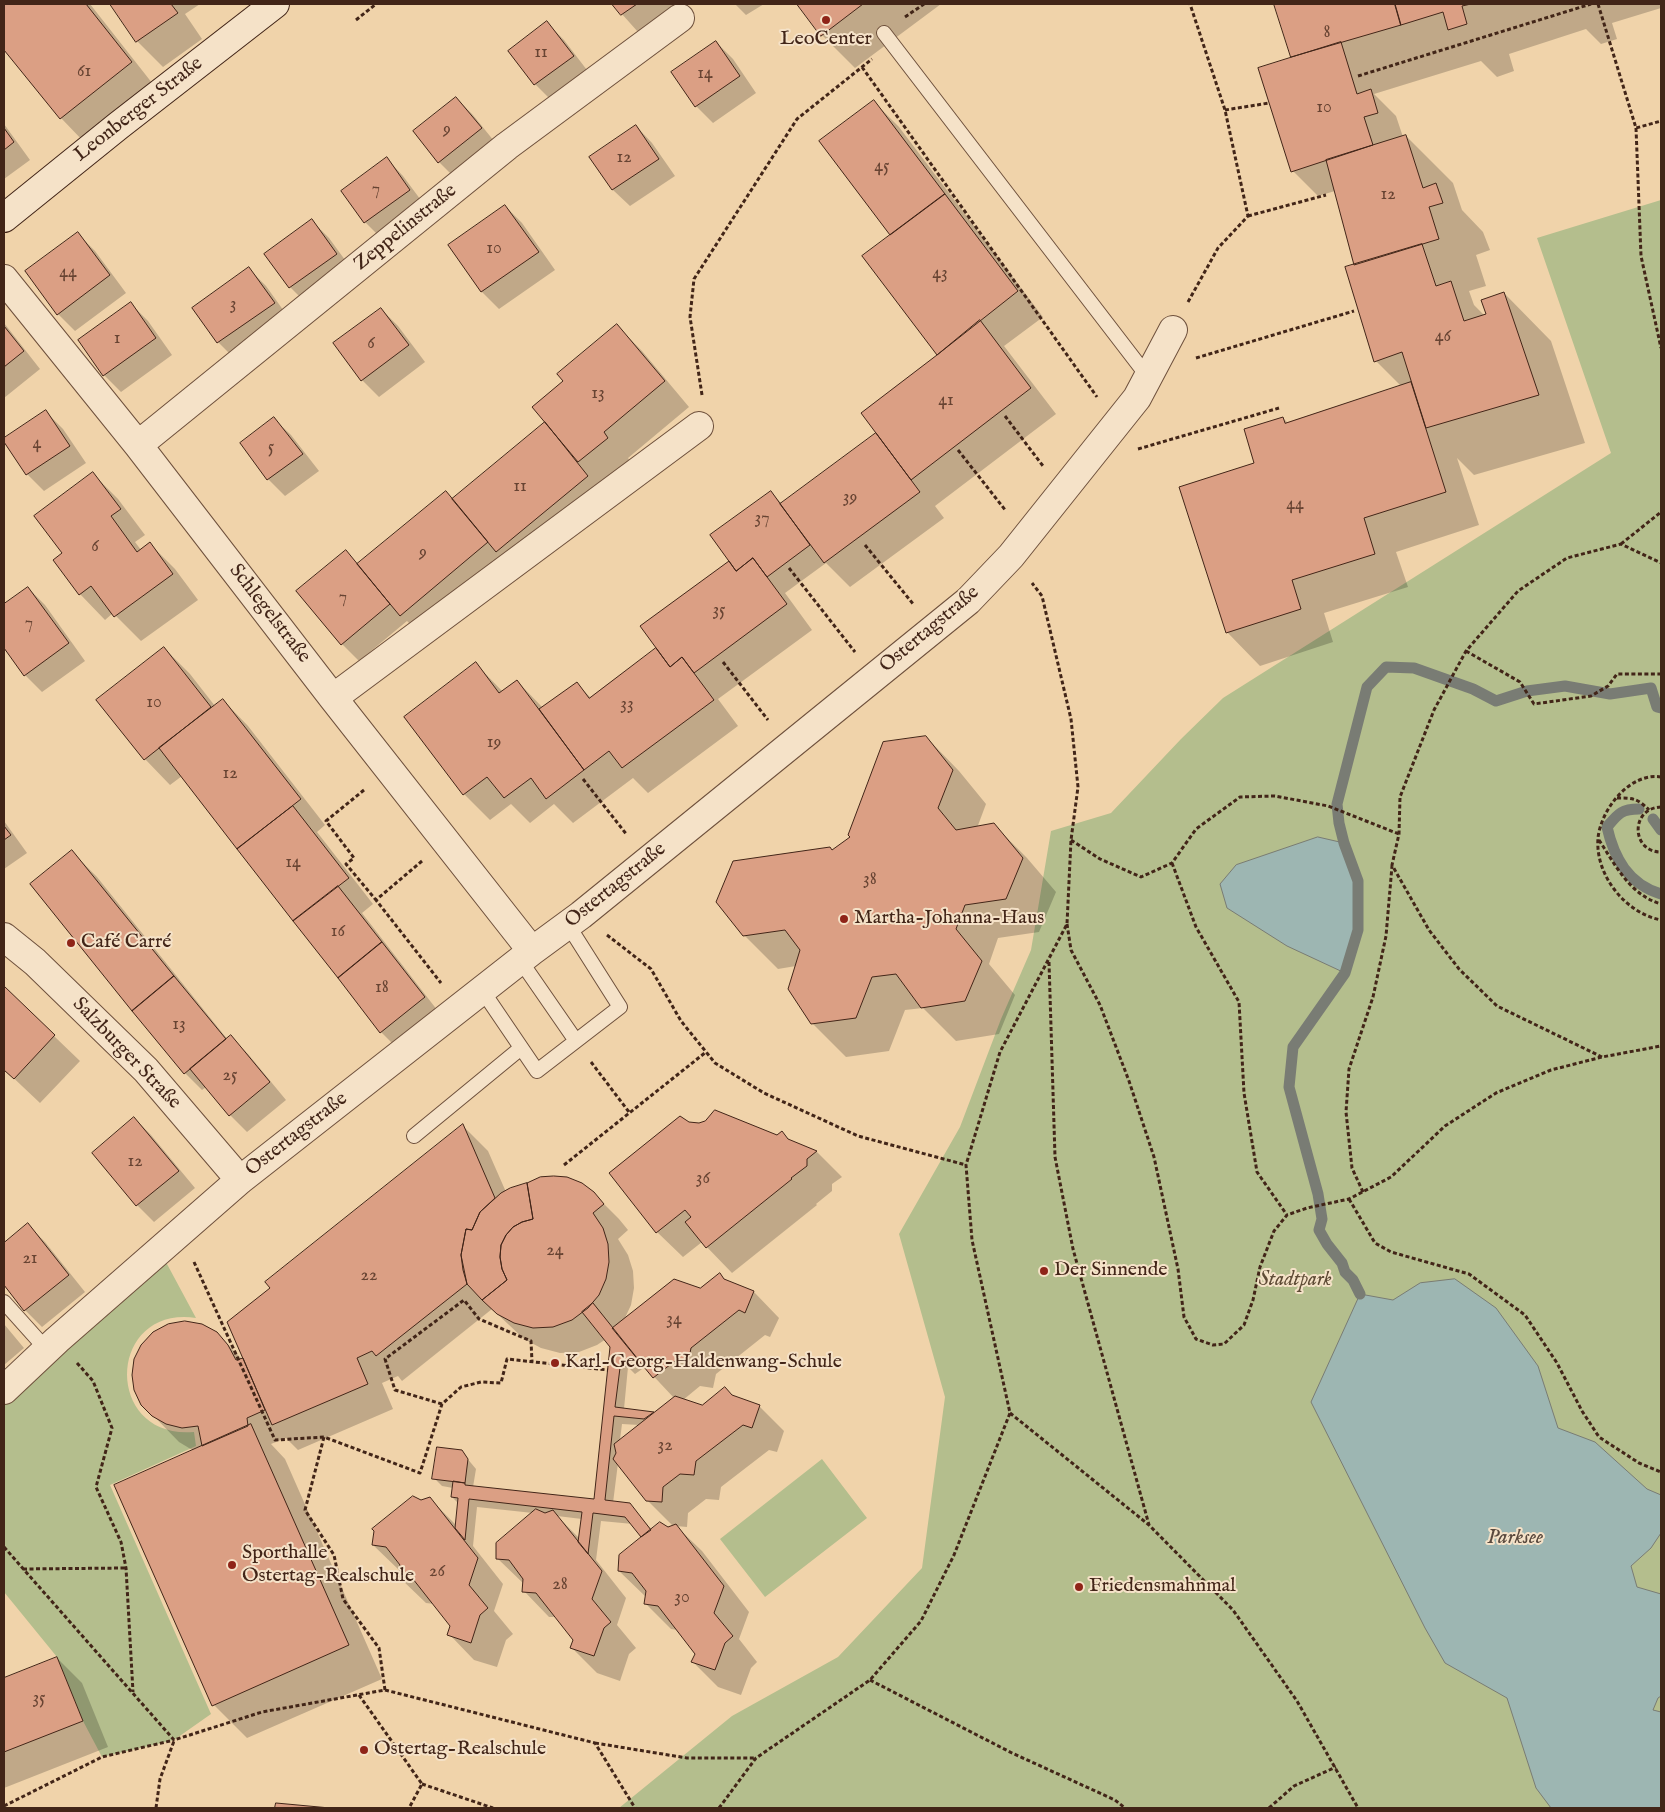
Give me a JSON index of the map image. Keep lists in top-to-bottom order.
{
  "streets": {
    "street": [
      "Leonberger Straße",
      "Zeppelinstraße",
      "Schlegelstraße",
      "Ostertagstraße",
      "Salzburger Straße"
    ]
  },
  "crossings": [
    ["Zeppelinstraße", "Schlegelstraße"],
    ["Schlegelstraße", "Ostertagstraße"],
    ["Ostertagstraße", "Salzburger Straße"]
  ],
  "water": ["Parksee"],
  "parks": ["Stadtpark"],
  "places": [
    "LeoCenter",
    "Martha-Johanna-Haus",
    "Café Carré",
    "Der Sinnende",
    "Karl-Georg-Haldenwang-Schule",
    "Sporthalle Ostertag-Realschule",
    "Friedensmahnmal",
    "Ostertag-Realschule"
  ],
  "house_numbers": [
    "8",
    "11",
    "61",
    "14",
    "10",
    "9",
    "12",
    "45",
    "7",
    "12",
    "10",
    "44",
    "43",
    "3",
    "46",
    "1",
    "6",
    "13",
    "41",
    "4",
    "5",
    "11",
    "39",
    "44",
    "37",
    "6",
    "9",
    "7",
    "35",
    "7",
    "10",
    "33",
    "19",
    "12",
    "14",
    "38",
    "16",
    "18",
    "13",
    "25",
    "12",
    "36",
    "24",
    "21",
    "22",
    "34",
    "32",
    "26",
    "28",
    "30",
    "35"
  ]
}
